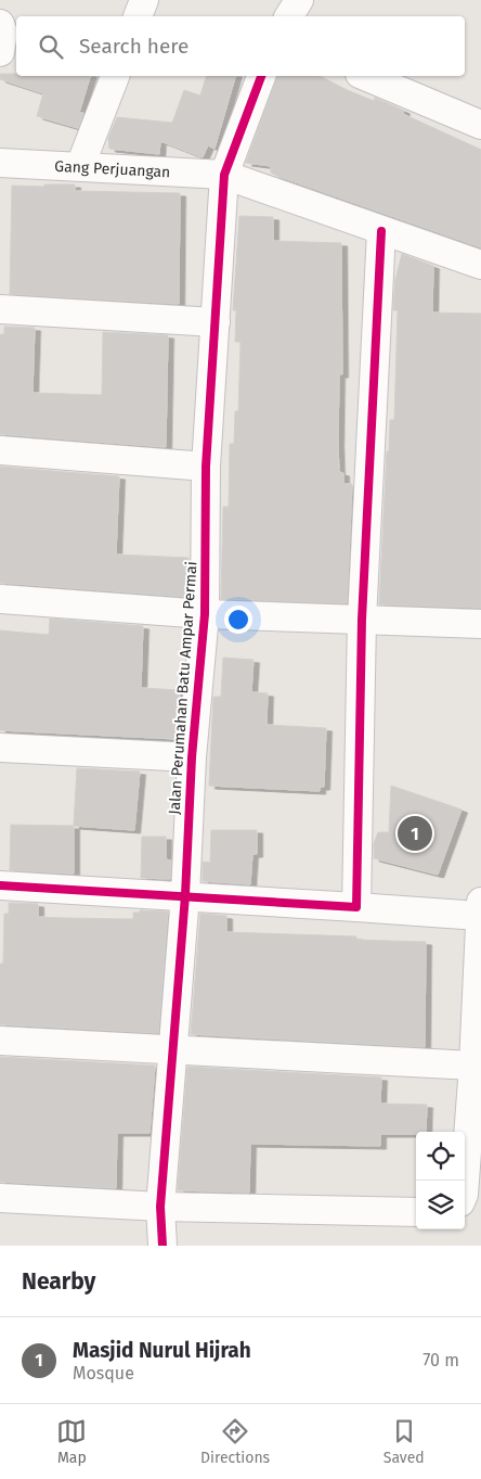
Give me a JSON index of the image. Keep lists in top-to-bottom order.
{
  "streets": {
    "street": ["Gang Perjuangan", "Jalan Perumahan Batu Ampar Permai"]
  },
  "crossings": [
    ["Gang Perjuangan", "Jalan Perumahan Batu Ampar Permai"]
  ],
  "page": {
    "search": "Search here",
    "pins": "1",
    "heading": "Nearby",
    "list": [
      {
        "mark": "1",
        "name": "Masjid Nurul Hijrah",
        "note": "Mosque",
        "value": "70 m"
      }
    ],
    "nav": ["Map", "Directions", "Saved"]
  }
}
